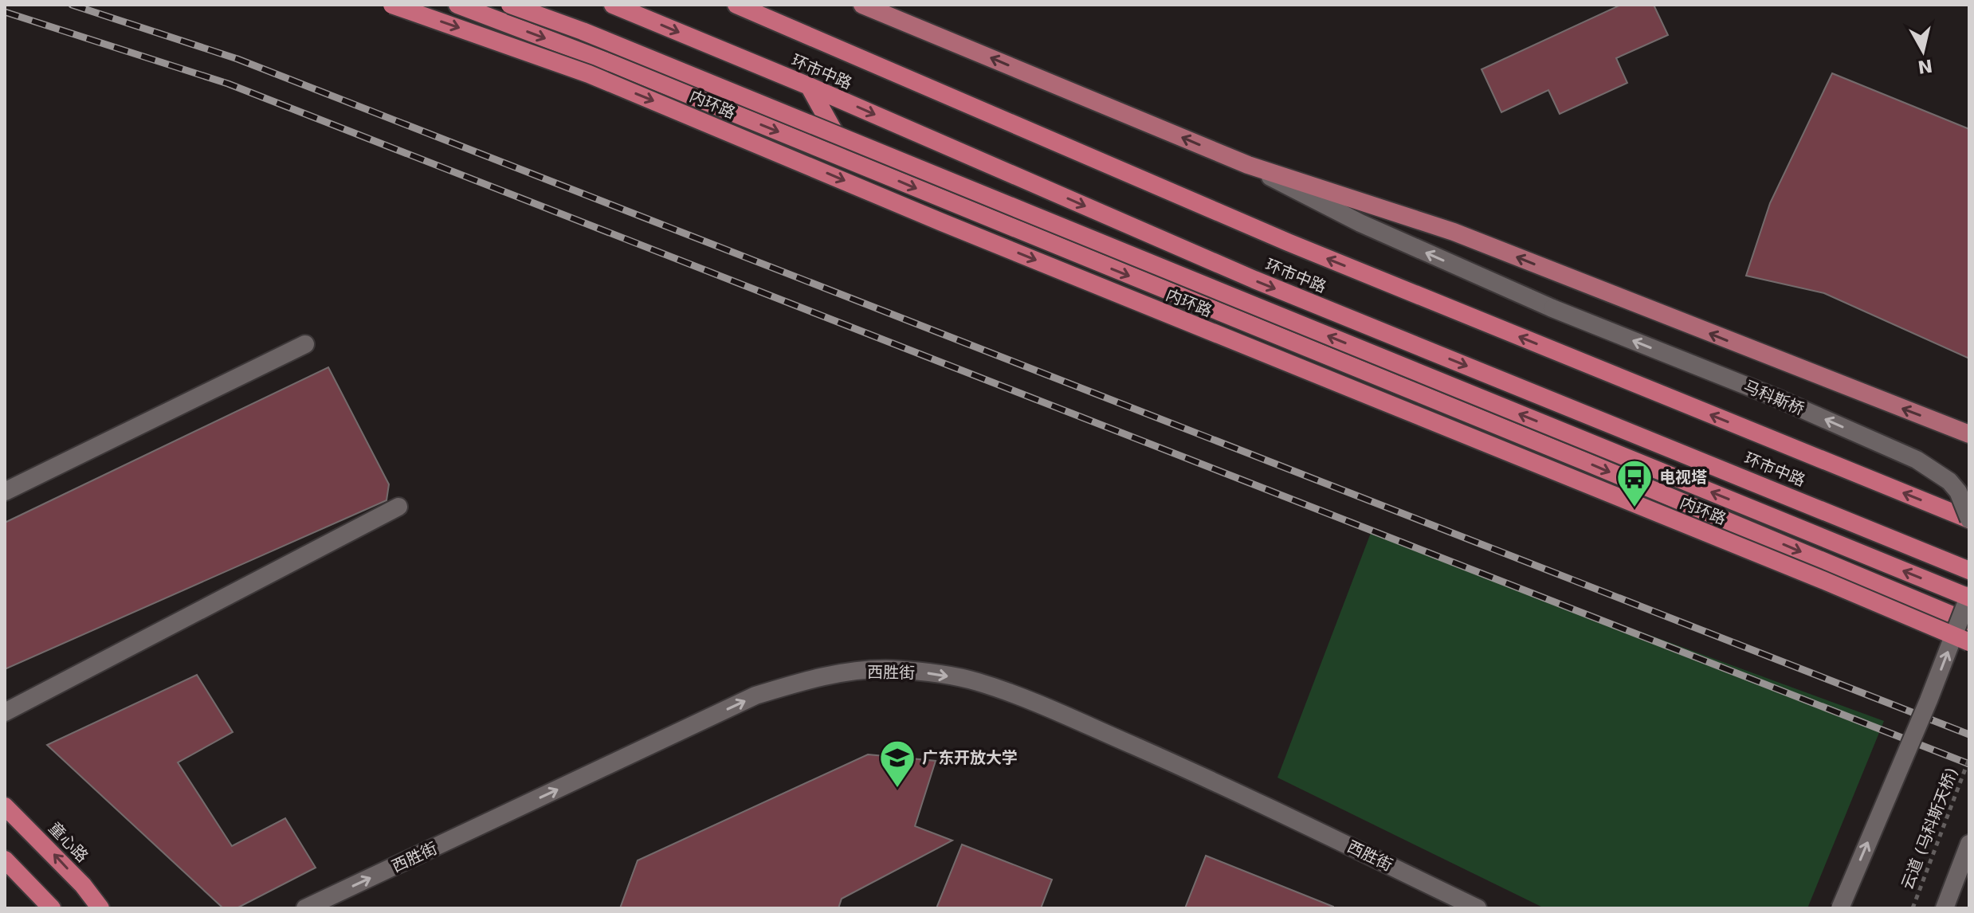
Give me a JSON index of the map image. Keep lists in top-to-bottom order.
{
  "streets": {
    "highway": ["环市中路", "内环路", "童心路"],
    "street": ["马科斯桥", "西胜街"],
    "path": ["云道 (马科斯天桥)"]
  },
  "crossings": [
    ["环市中路", "马科斯桥"]
  ],
  "one_way": ["马科斯桥", "西胜街"],
  "places": {
    "bus stop": ["电视塔"],
    "school or university": ["广东开放大学"]
  },
  "north": "bottom"
}
